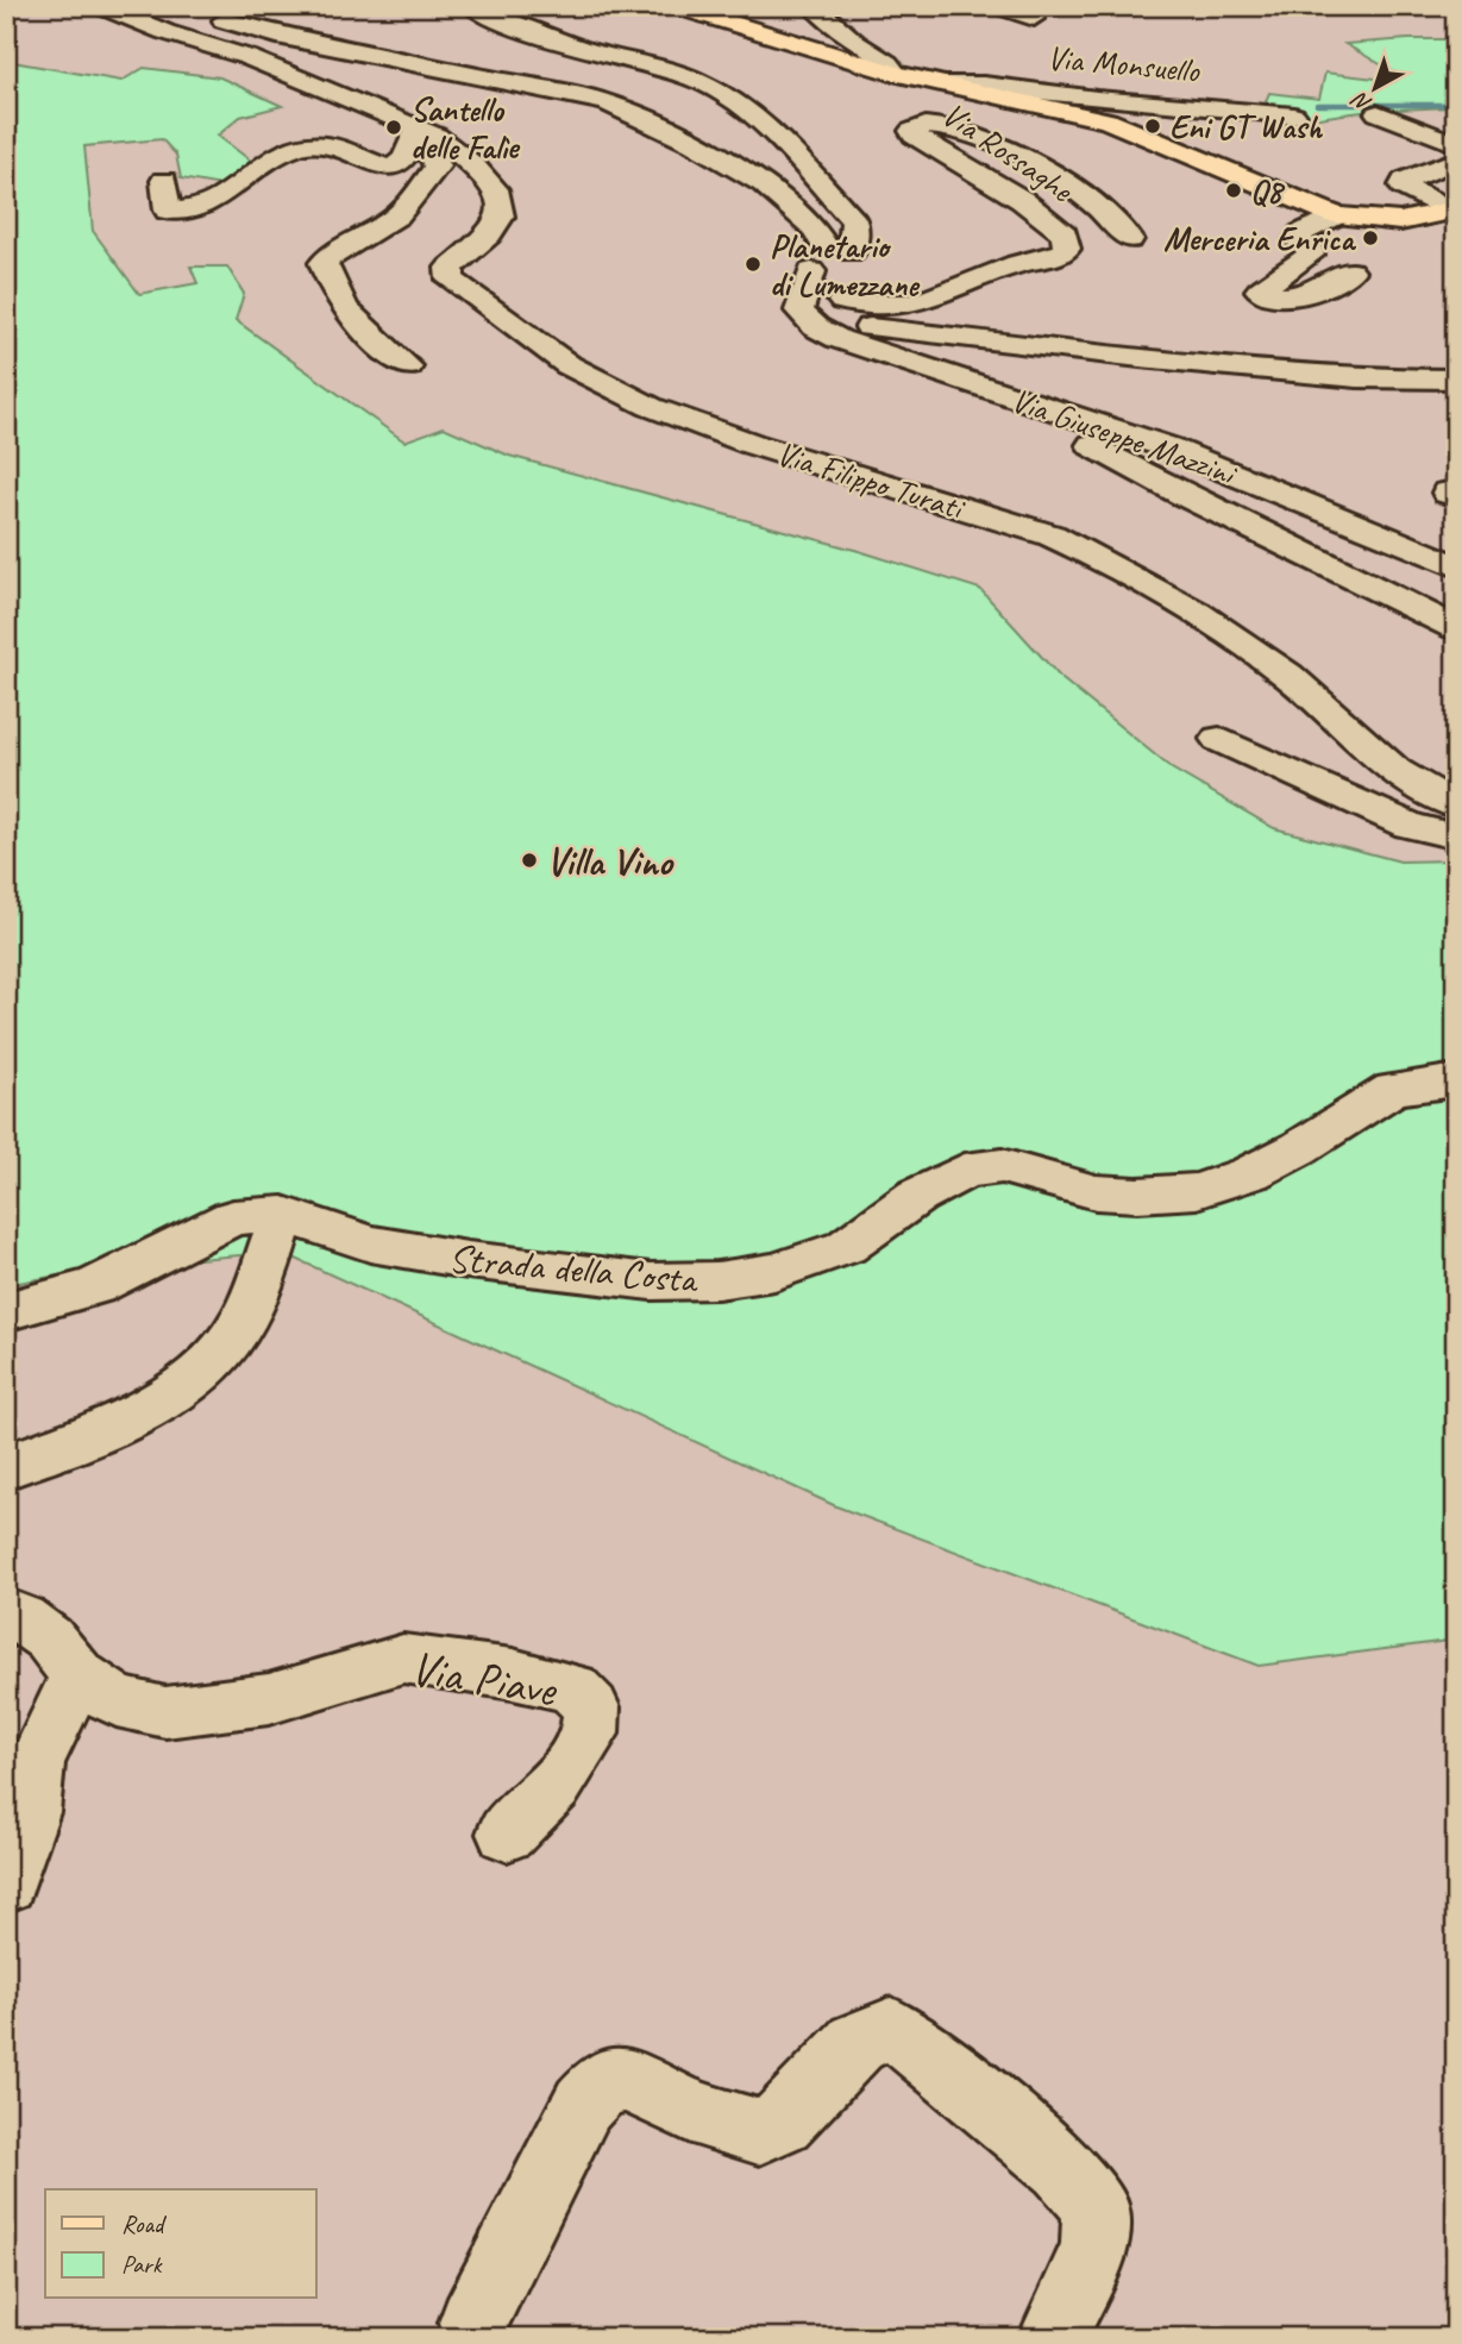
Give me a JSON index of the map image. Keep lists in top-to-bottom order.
{
  "streets": {
    "main road": ["Via Monsuello"],
    "street": [
      "Via Rossaghe",
      "Via Giuseppe Mazzini",
      "Via Filippo Turati",
      "Strada della Costa",
      "Via Piave"
    ]
  },
  "crossings": [
    ["Via Rossaghe", "Via Giuseppe Mazzini"]
  ],
  "places": [
    "Eni GT Wash",
    "Santello delle Falìe",
    "Q8",
    "Merceria Enrica",
    "Planetario di Lumezzane",
    "Villa Vino"
  ],
  "legend": ["Road", "Park"],
  "north": "bottom left"
}
